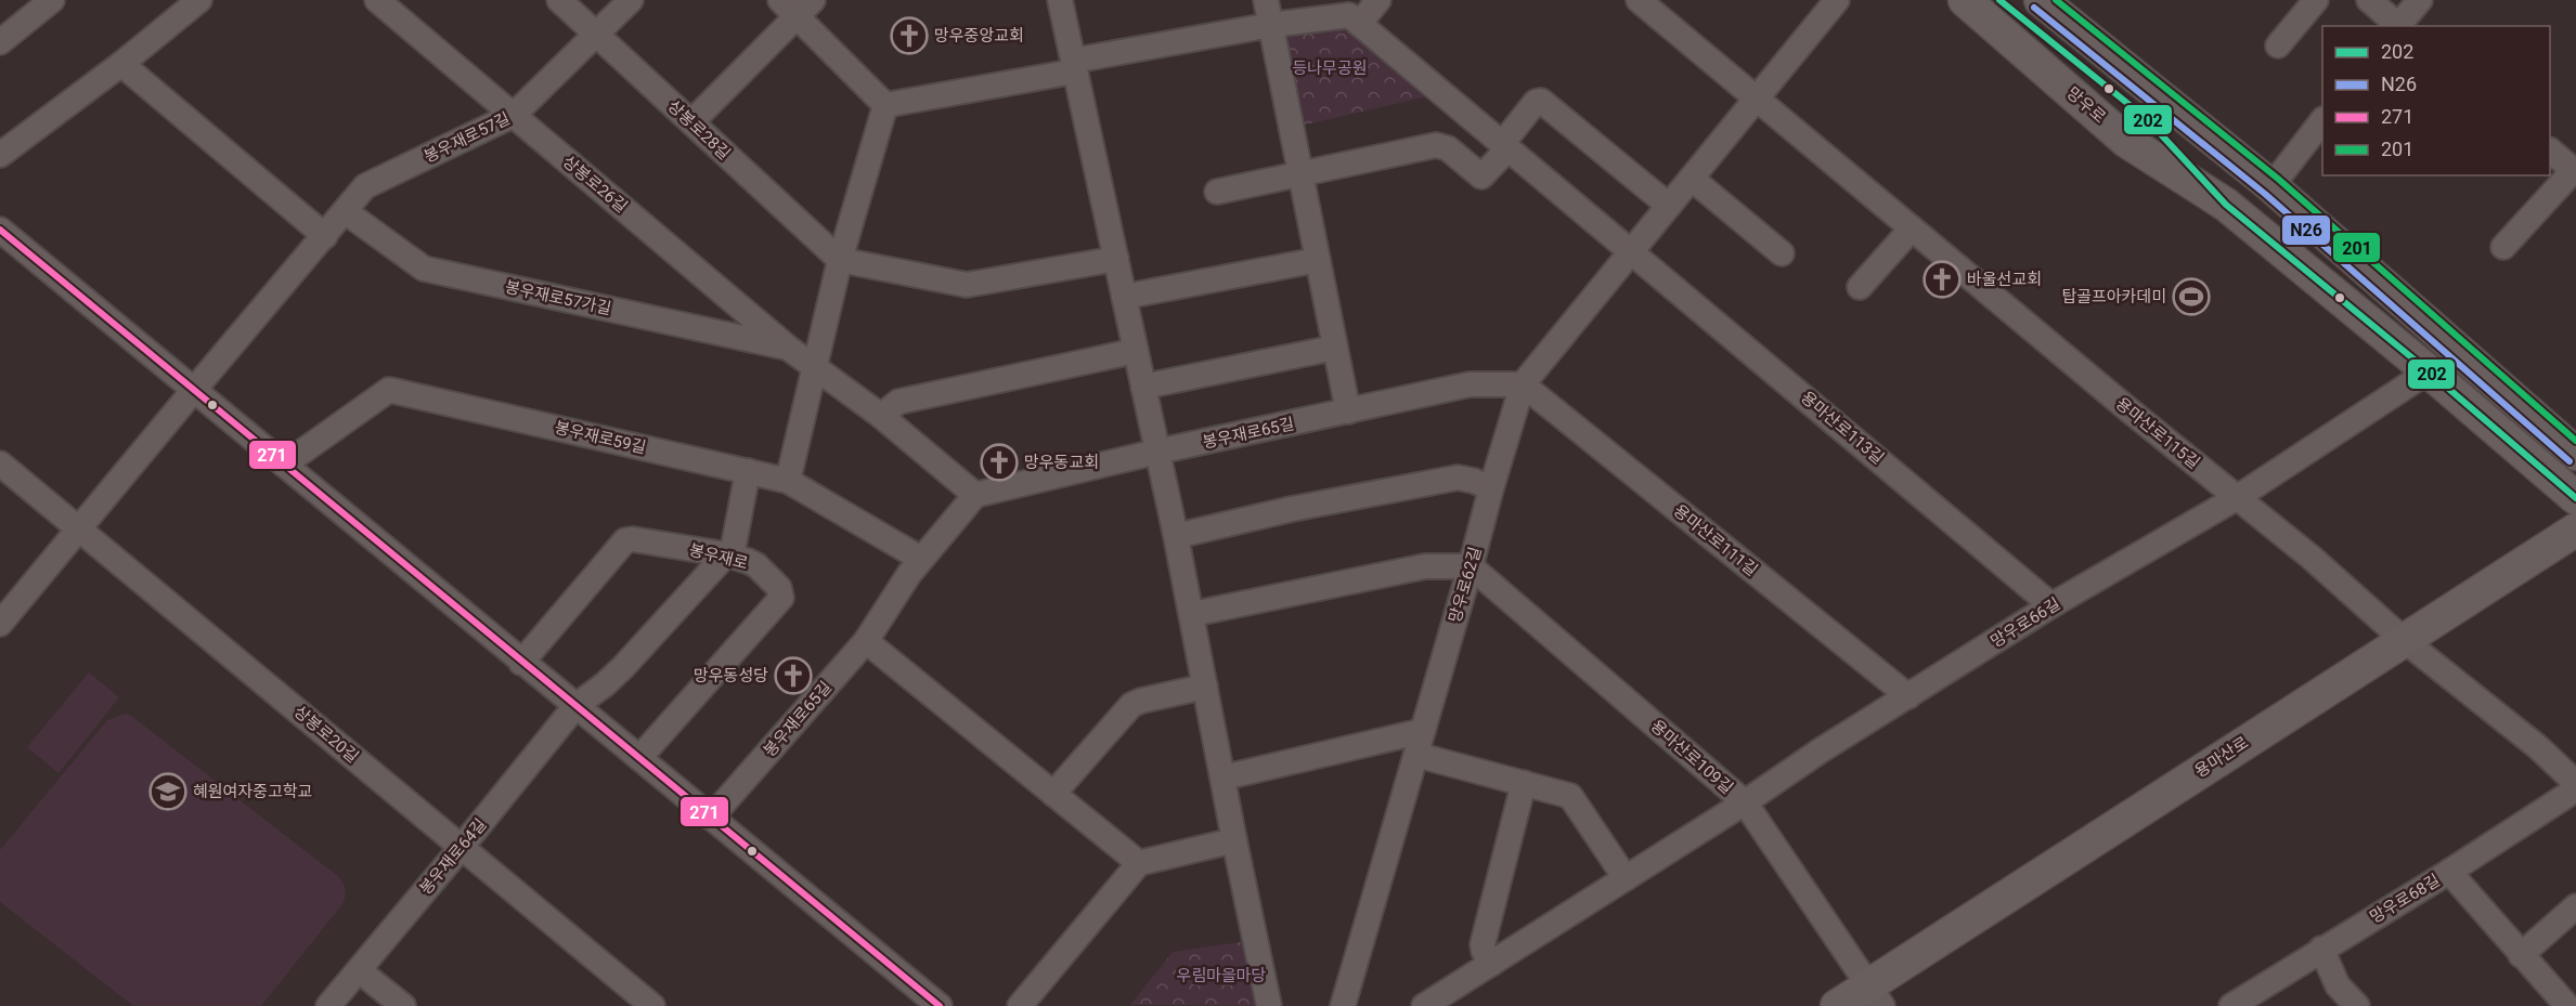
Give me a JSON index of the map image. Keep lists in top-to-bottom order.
{
  "streets": {
    "main road": ["망우로", "용마산로"],
    "street": [
      "상봉로28길",
      "봉우재로57길",
      "상봉로26길",
      "봉우재로57가길",
      "용마산로113길",
      "봉우재로65길",
      "용마산로115길",
      "봉우재로59길",
      "용마산로111길",
      "봉우재로",
      "망우로62길",
      "망우로66길",
      "상봉로20길",
      "용마산로109길",
      "봉우재로64길",
      "망우로68길"
    ]
  },
  "crossings": [
    ["망우로", "망우로66길"],
    ["상봉로28길", "봉우재로57길"],
    ["봉우재로57길", "상봉로26길"],
    ["봉우재로57길", "봉우재로57가길"],
    ["봉우재로57길", "상봉로20길"],
    ["상봉로26길", "봉우재로57가길"],
    ["용마산로113길", "망우로62길"],
    ["용마산로113길", "망우로66길"],
    ["봉우재로65길", "봉우재로59길"],
    ["봉우재로65길", "용마산로111길"],
    ["봉우재로65길", "망우로62길"],
    ["용마산로115길", "망우로62길"],
    ["용마산로115길", "망우로66길"],
    ["용마산로115길", "용마산로"],
    ["용마산로111길", "망우로62길"],
    ["용마산로111길", "망우로66길"],
    ["봉우재로", "봉우재로64길"],
    ["망우로62길", "용마산로109길"],
    ["망우로66길", "용마산로109길"],
    ["상봉로20길", "봉우재로64길"],
    ["용마산로109길", "용마산로"]
  ],
  "parks": ["등나무공원", "우림마을마당"],
  "places": {
    "church": [
      "망우중앙교회",
      "바울선교회",
      "망우동교회",
      "망우동성당"
    ],
    "sports": ["탑골프아카데미"],
    "school or university": ["혜원여자중고학교"]
  },
  "lines": [
    "transit line 202",
    "transit line 201",
    "transit line N26",
    "transit line 271"
  ],
  "legend": [
    "202",
    "N26",
    "271",
    "201"
  ]
}
